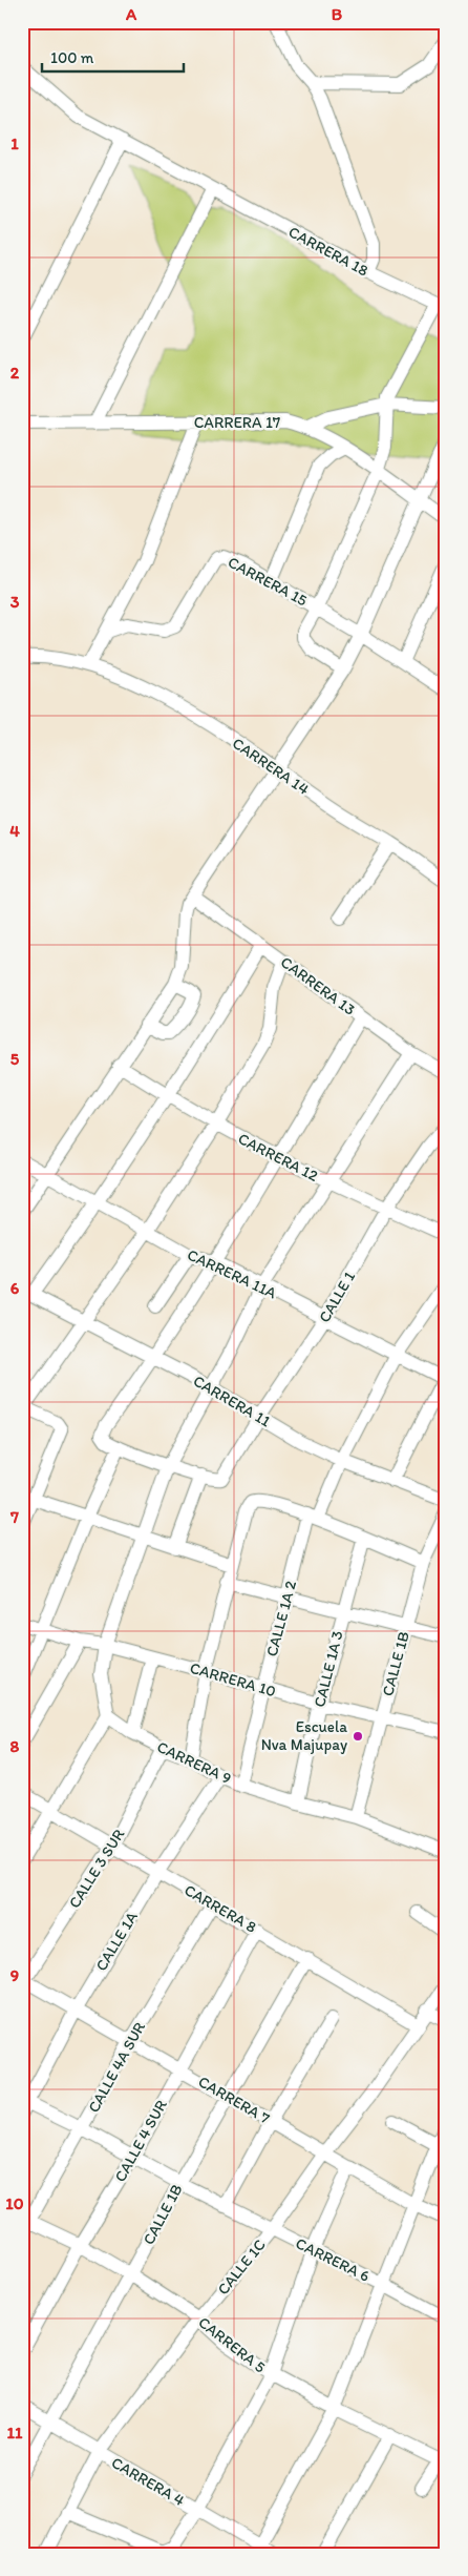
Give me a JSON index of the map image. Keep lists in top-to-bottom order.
{
  "streets": {
    "street": [
      "CARRERA 18",
      "CARRERA 17",
      "CARRERA 15",
      "CARRERA 14",
      "CARRERA 13",
      "CARRERA 12",
      "CARRERA 11A",
      "CALLE 1",
      "CARRERA 11",
      "CALLE 1A 2",
      "CALLE 1B",
      "CALLE 1A 3",
      "CARRERA 10",
      "CARRERA 9",
      "CALLE 3 SUR",
      "CARRERA 8",
      "CALLE 1A",
      "CALLE 4A SUR",
      "CARRERA 7",
      "CALLE 4 SUR",
      "CARRERA 6",
      "CALLE 1C",
      "CARRERA 5",
      "CARRERA 4"
    ]
  },
  "crossings": [
    ["CARRERA 12", "CALLE 1"],
    ["CARRERA 11A", "CALLE 1"],
    ["CARRERA 11A", "CALLE 1A 2"],
    ["CALLE 1", "CARRERA 11"],
    ["CARRERA 11", "CALLE 1A 2"],
    ["CALLE 1A 2", "CARRERA 10"],
    ["CALLE 1A 2", "CARRERA 9"],
    ["CALLE 1B", "CARRERA 10"],
    ["CALLE 1B", "CARRERA 9"],
    ["CALLE 1B", "CARRERA 8"],
    ["CALLE 1B", "CARRERA 7"],
    ["CALLE 1B", "CARRERA 6"],
    ["CALLE 1B", "CARRERA 5"],
    ["CALLE 1B", "CARRERA 4"],
    ["CALLE 1A 3", "CARRERA 10"],
    ["CALLE 1A 3", "CARRERA 9"],
    ["CARRERA 9", "CALLE 3 SUR"],
    ["CARRERA 9", "CALLE 1A"],
    ["CALLE 3 SUR", "CARRERA 8"],
    ["CALLE 3 SUR", "CARRERA 7"],
    ["CARRERA 8", "CALLE 1A"],
    ["CARRERA 8", "CALLE 4A SUR"],
    ["CARRERA 8", "CALLE 4 SUR"],
    ["CARRERA 8", "CALLE 1C"],
    ["CALLE 1A", "CARRERA 7"],
    ["CALLE 1A", "CARRERA 6"],
    ["CALLE 4A SUR", "CARRERA 7"],
    ["CALLE 4A SUR", "CARRERA 6"],
    ["CALLE 4A SUR", "CARRERA 5"],
    ["CARRERA 7", "CALLE 4 SUR"],
    ["CARRERA 7", "CALLE 1C"],
    ["CALLE 4 SUR", "CARRERA 6"],
    ["CALLE 4 SUR", "CARRERA 5"],
    ["CARRERA 6", "CALLE 1C"],
    ["CALLE 1C", "CARRERA 5"],
    ["CALLE 1C", "CARRERA 4"]
  ],
  "places": ["Escuela Nva Majupay"],
  "scale_bar": "100 m",
  "grid": {
    "columns": ["A", "B"],
    "rows": [
      "1",
      "2",
      "3",
      "4",
      "5",
      "6",
      "7",
      "8",
      "9",
      "10",
      "11"
    ]
  }
}
